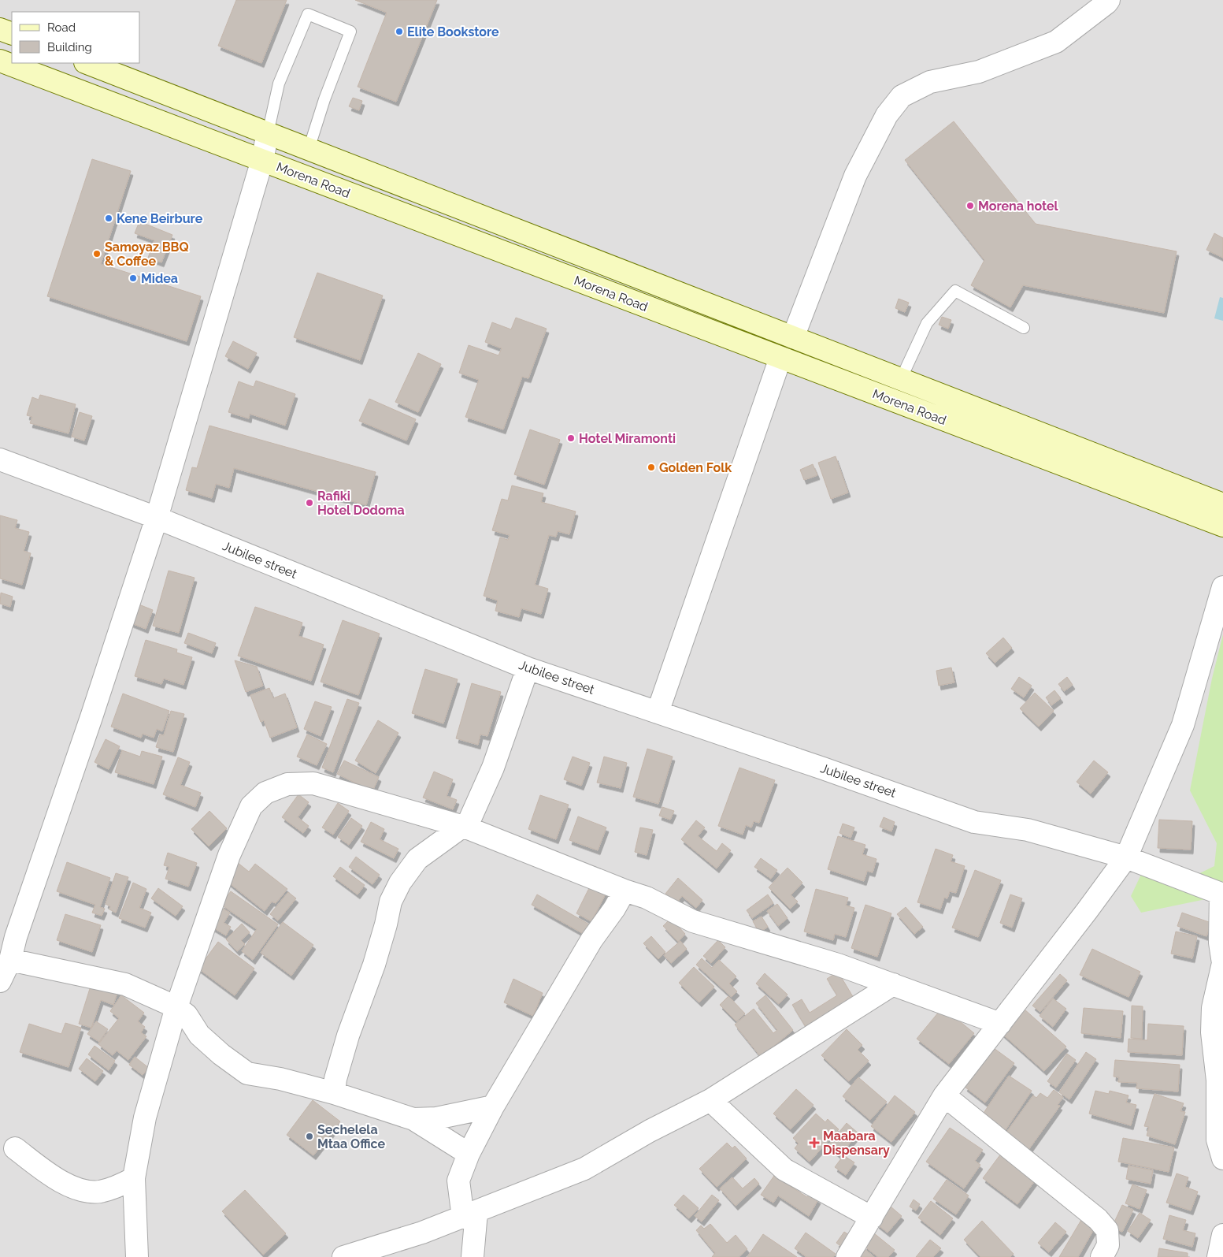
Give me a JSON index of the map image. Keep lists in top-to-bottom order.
{
  "streets": {
    "main road": ["Morena Road"],
    "street": ["Jubilee street"]
  },
  "places": {
    "other": [
      "Elite Bookstore",
      "Morena hotel",
      "Kene Beirbure",
      "Samoyaz BBQ & Coffee",
      "Midea",
      "Hotel Miramonti",
      "Golden Folk",
      "Rafiki Hotel Dodoma",
      "Sechelela Mtaa Office"
    ],
    "health": ["Maabara Dispensary"]
  },
  "legend": ["Road", "Building"]
}
